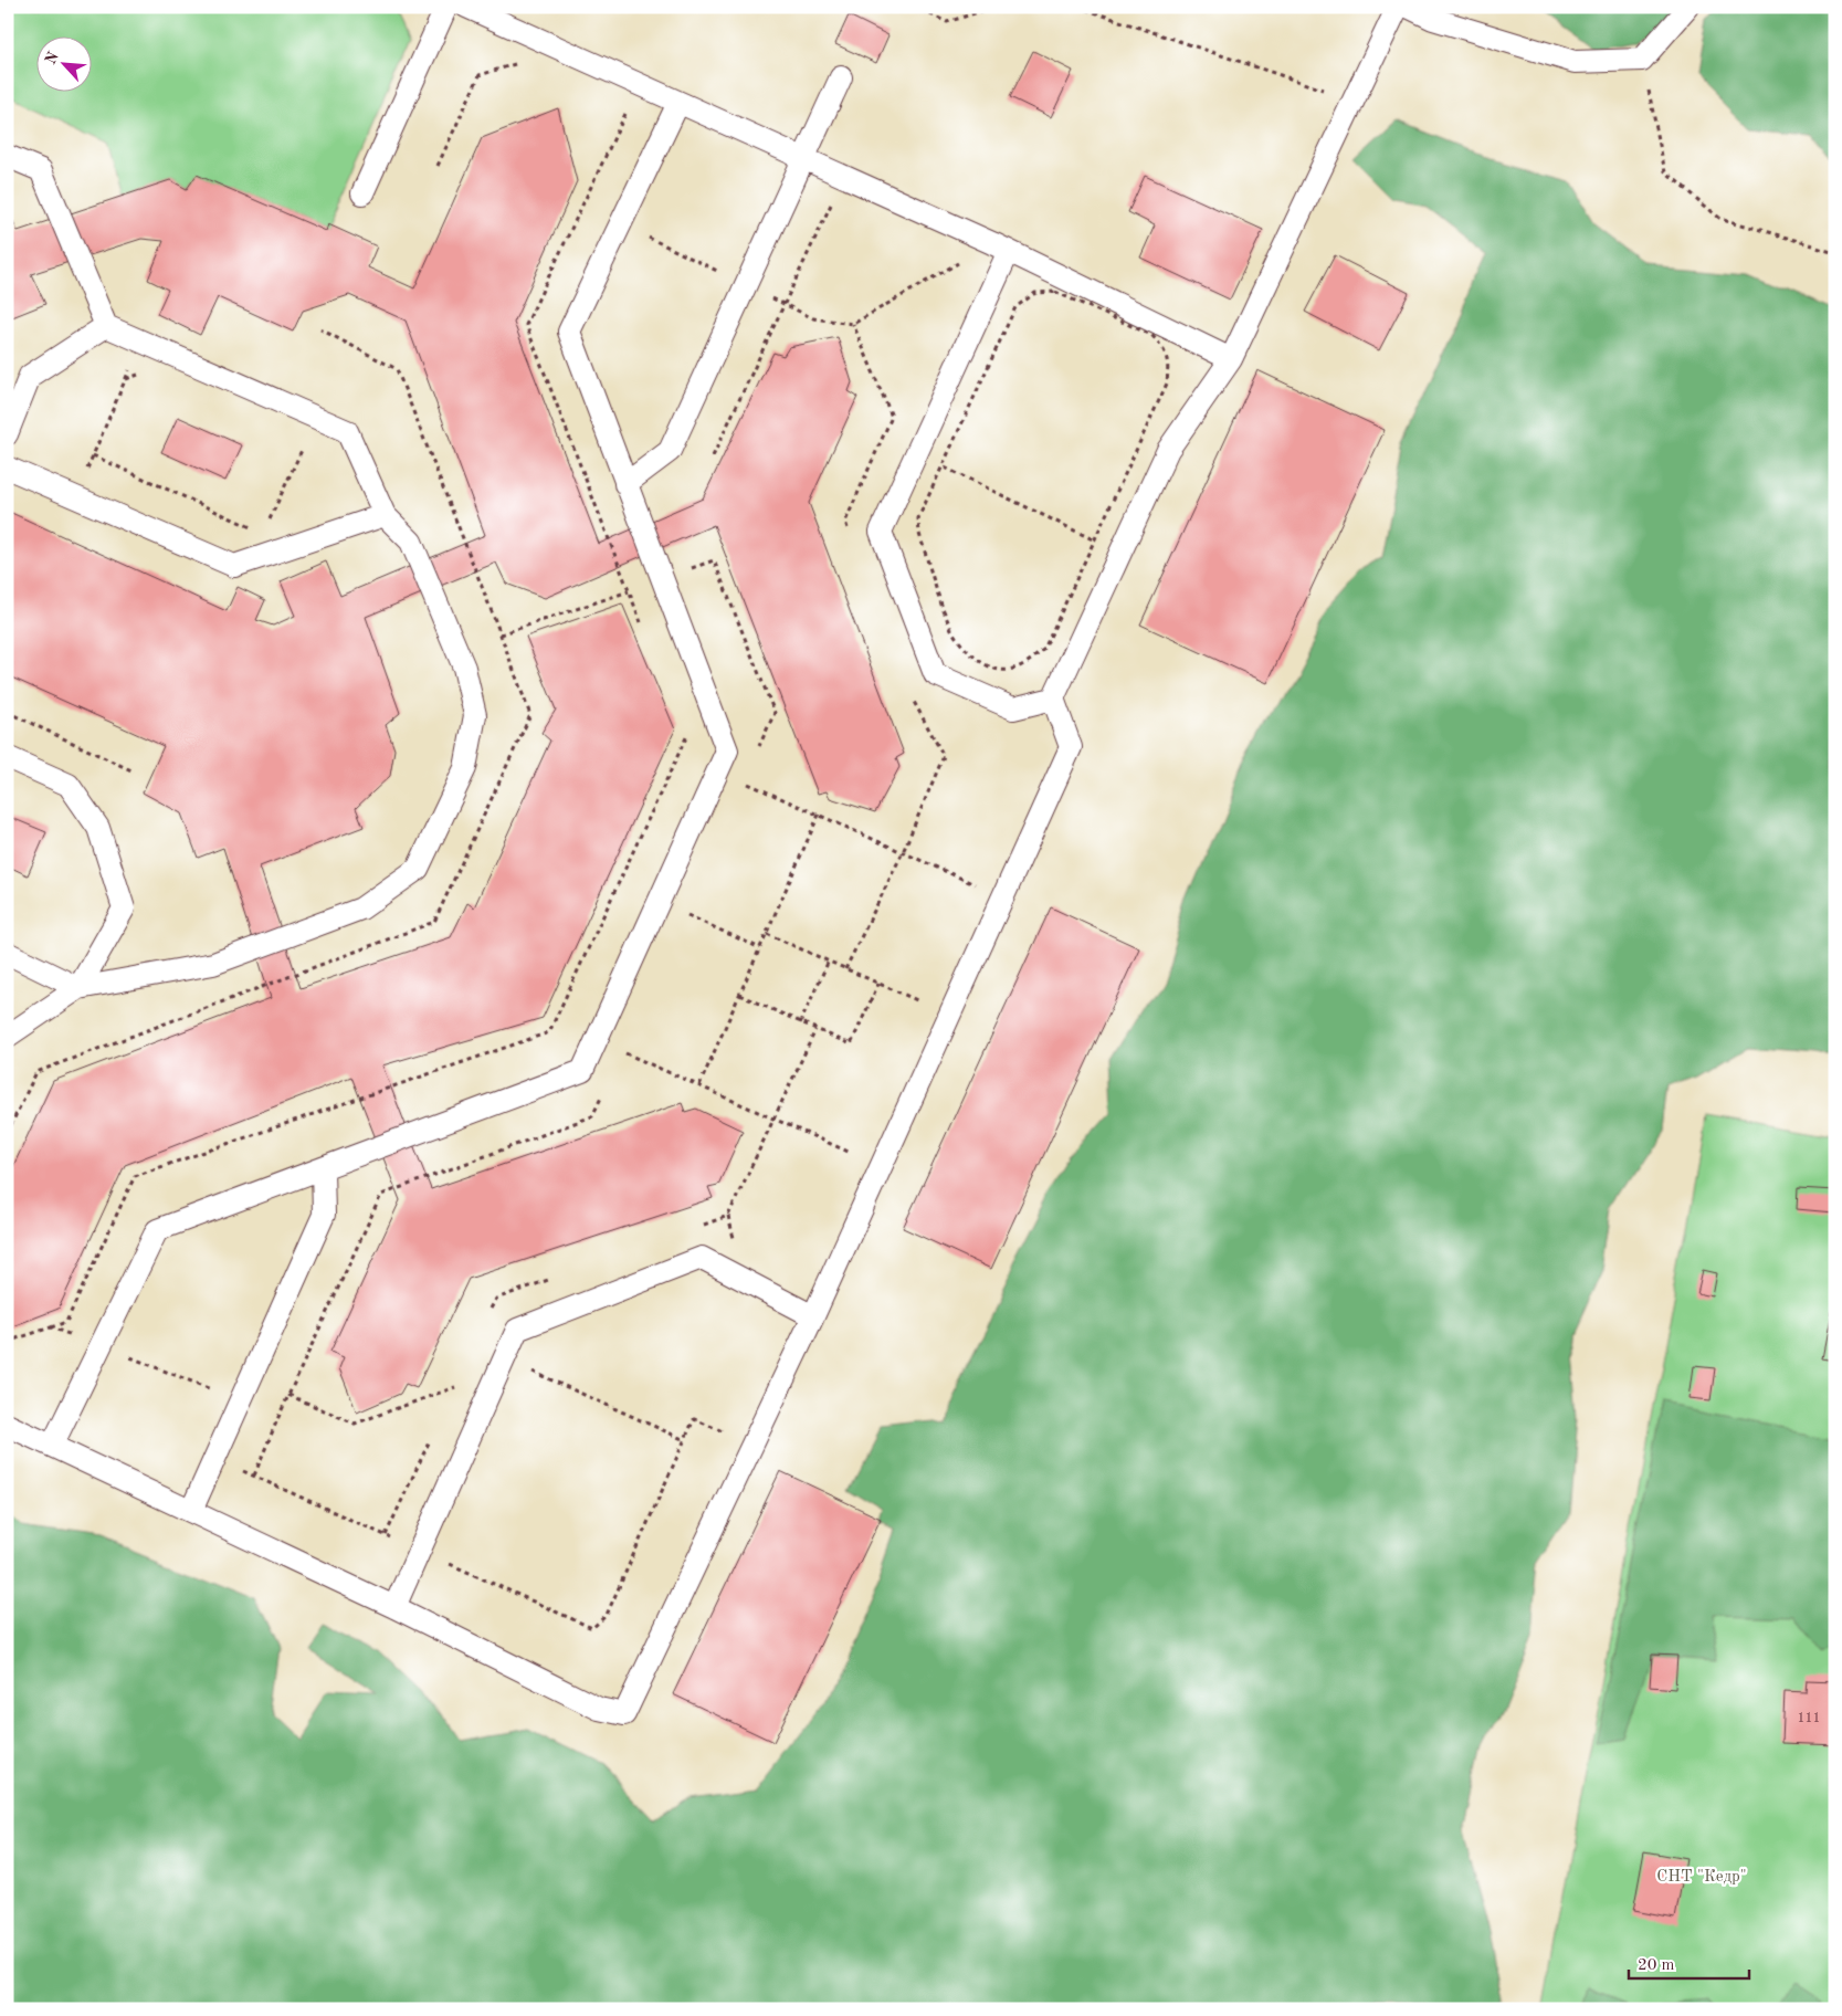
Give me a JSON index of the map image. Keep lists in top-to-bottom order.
{
  "parks": ["СНТ \"Кедр\""],
  "house_numbers": ["111"],
  "scale_bar": "20 m",
  "north": "top left"
}
